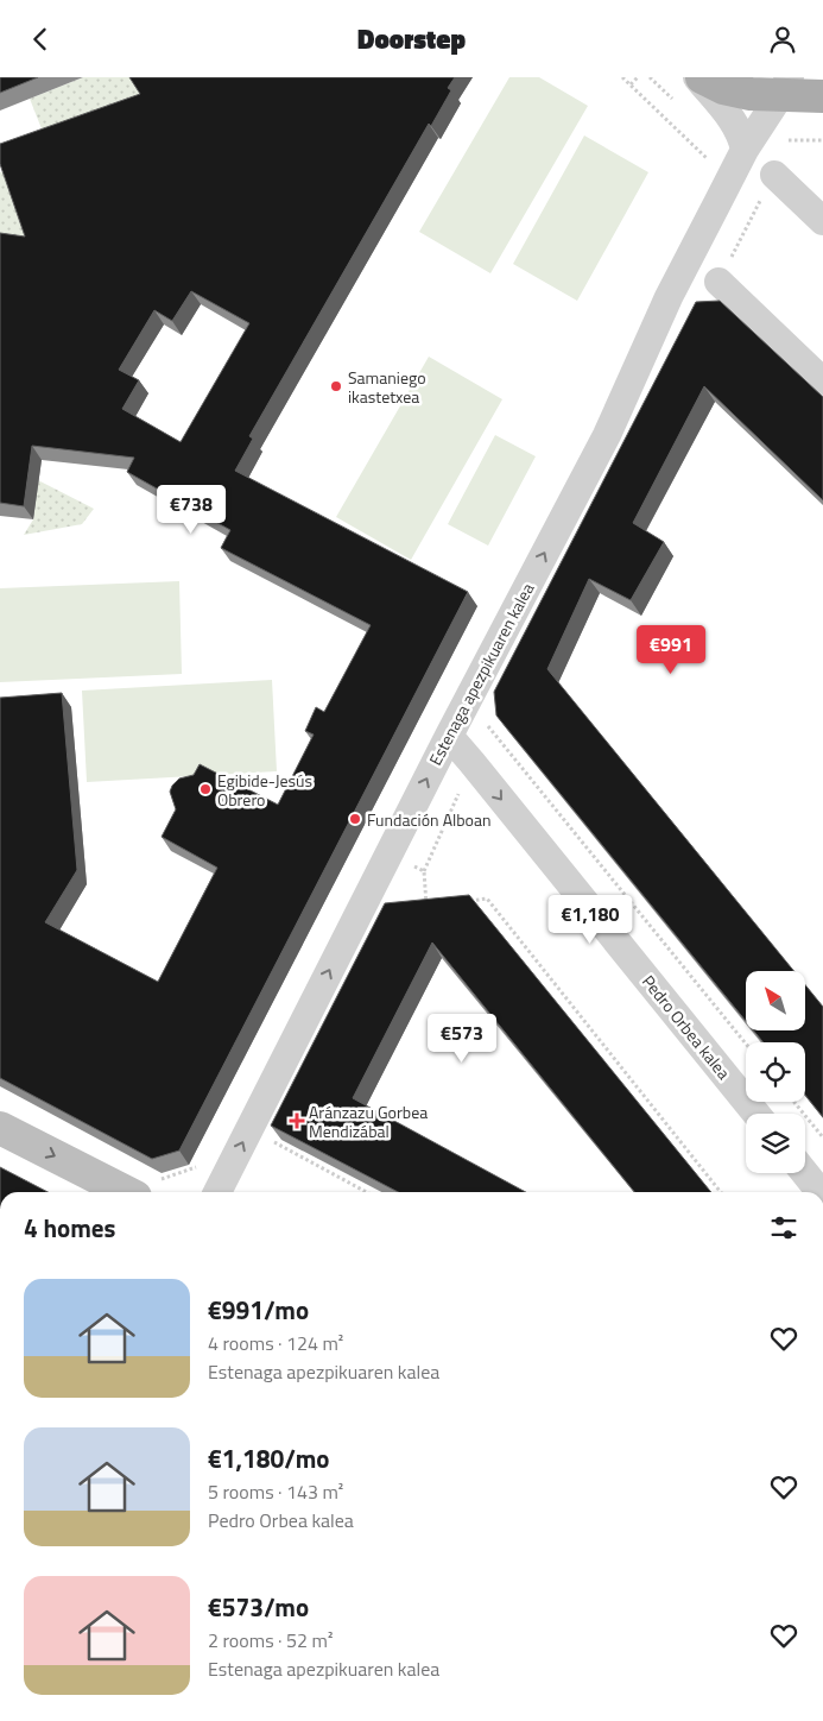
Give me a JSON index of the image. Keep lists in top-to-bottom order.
{
  "streets": {
    "street": ["Estenaga apezpikuaren kalea", "Pedro Orbea kalea"]
  },
  "crossings": [
    ["Estenaga apezpikuaren kalea", "Pedro Orbea kalea"]
  ],
  "one_way": ["Estenaga apezpikuaren kalea", "Pedro Orbea kalea"],
  "places": {
    "other": ["Samaniego ikastetxea", "Egibide-Jesús Obrero", "Fundación Alboan"],
    "health": ["Aránzazu Gorbea Mendizábal"]
  },
  "north": "top left",
  "page": {
    "header": "Doorstep",
    "price": [
      "€738",
      "€991",
      "€1,180",
      "€573"
    ],
    "heading": "4 homes",
    "list": [
      {
        "name": "€991/mo",
        "note": "4 rooms · 124 m² · Estenaga apezpikuaren kalea"
      },
      {
        "name": "€1,180/mo",
        "note": "5 rooms · 143 m² · Pedro Orbea kalea"
      },
      {
        "name": "€573/mo",
        "note": "2 rooms · 52 m² · Estenaga apezpikuaren kalea"
      }
    ]
  }
}
